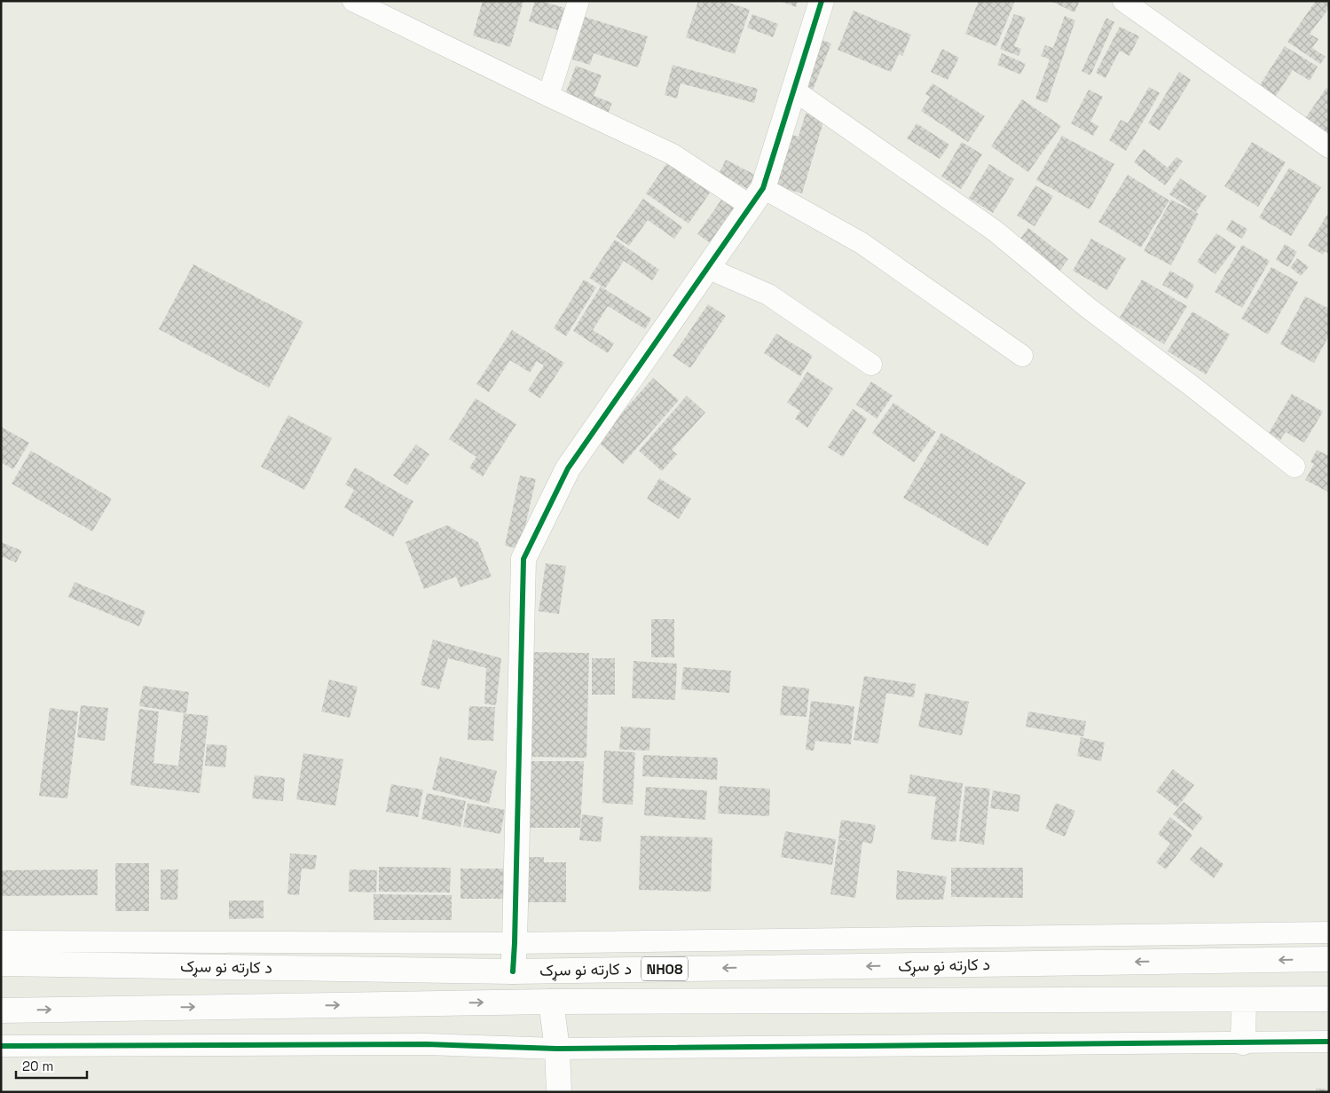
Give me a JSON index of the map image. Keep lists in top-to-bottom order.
{
  "streets": {
    "main road": ["د کارته نو سړک", "NH08"]
  },
  "scale_bar": "20 m"
}
